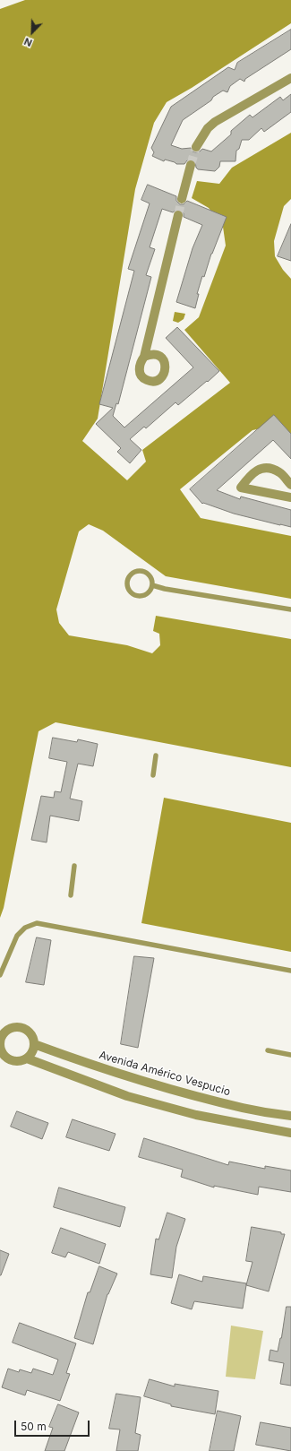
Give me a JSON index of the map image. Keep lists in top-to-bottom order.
{
  "streets": {
    "street": ["Avenida Américo Vespucio"]
  },
  "scale_bar": "50 m",
  "north": "bottom left"
}
